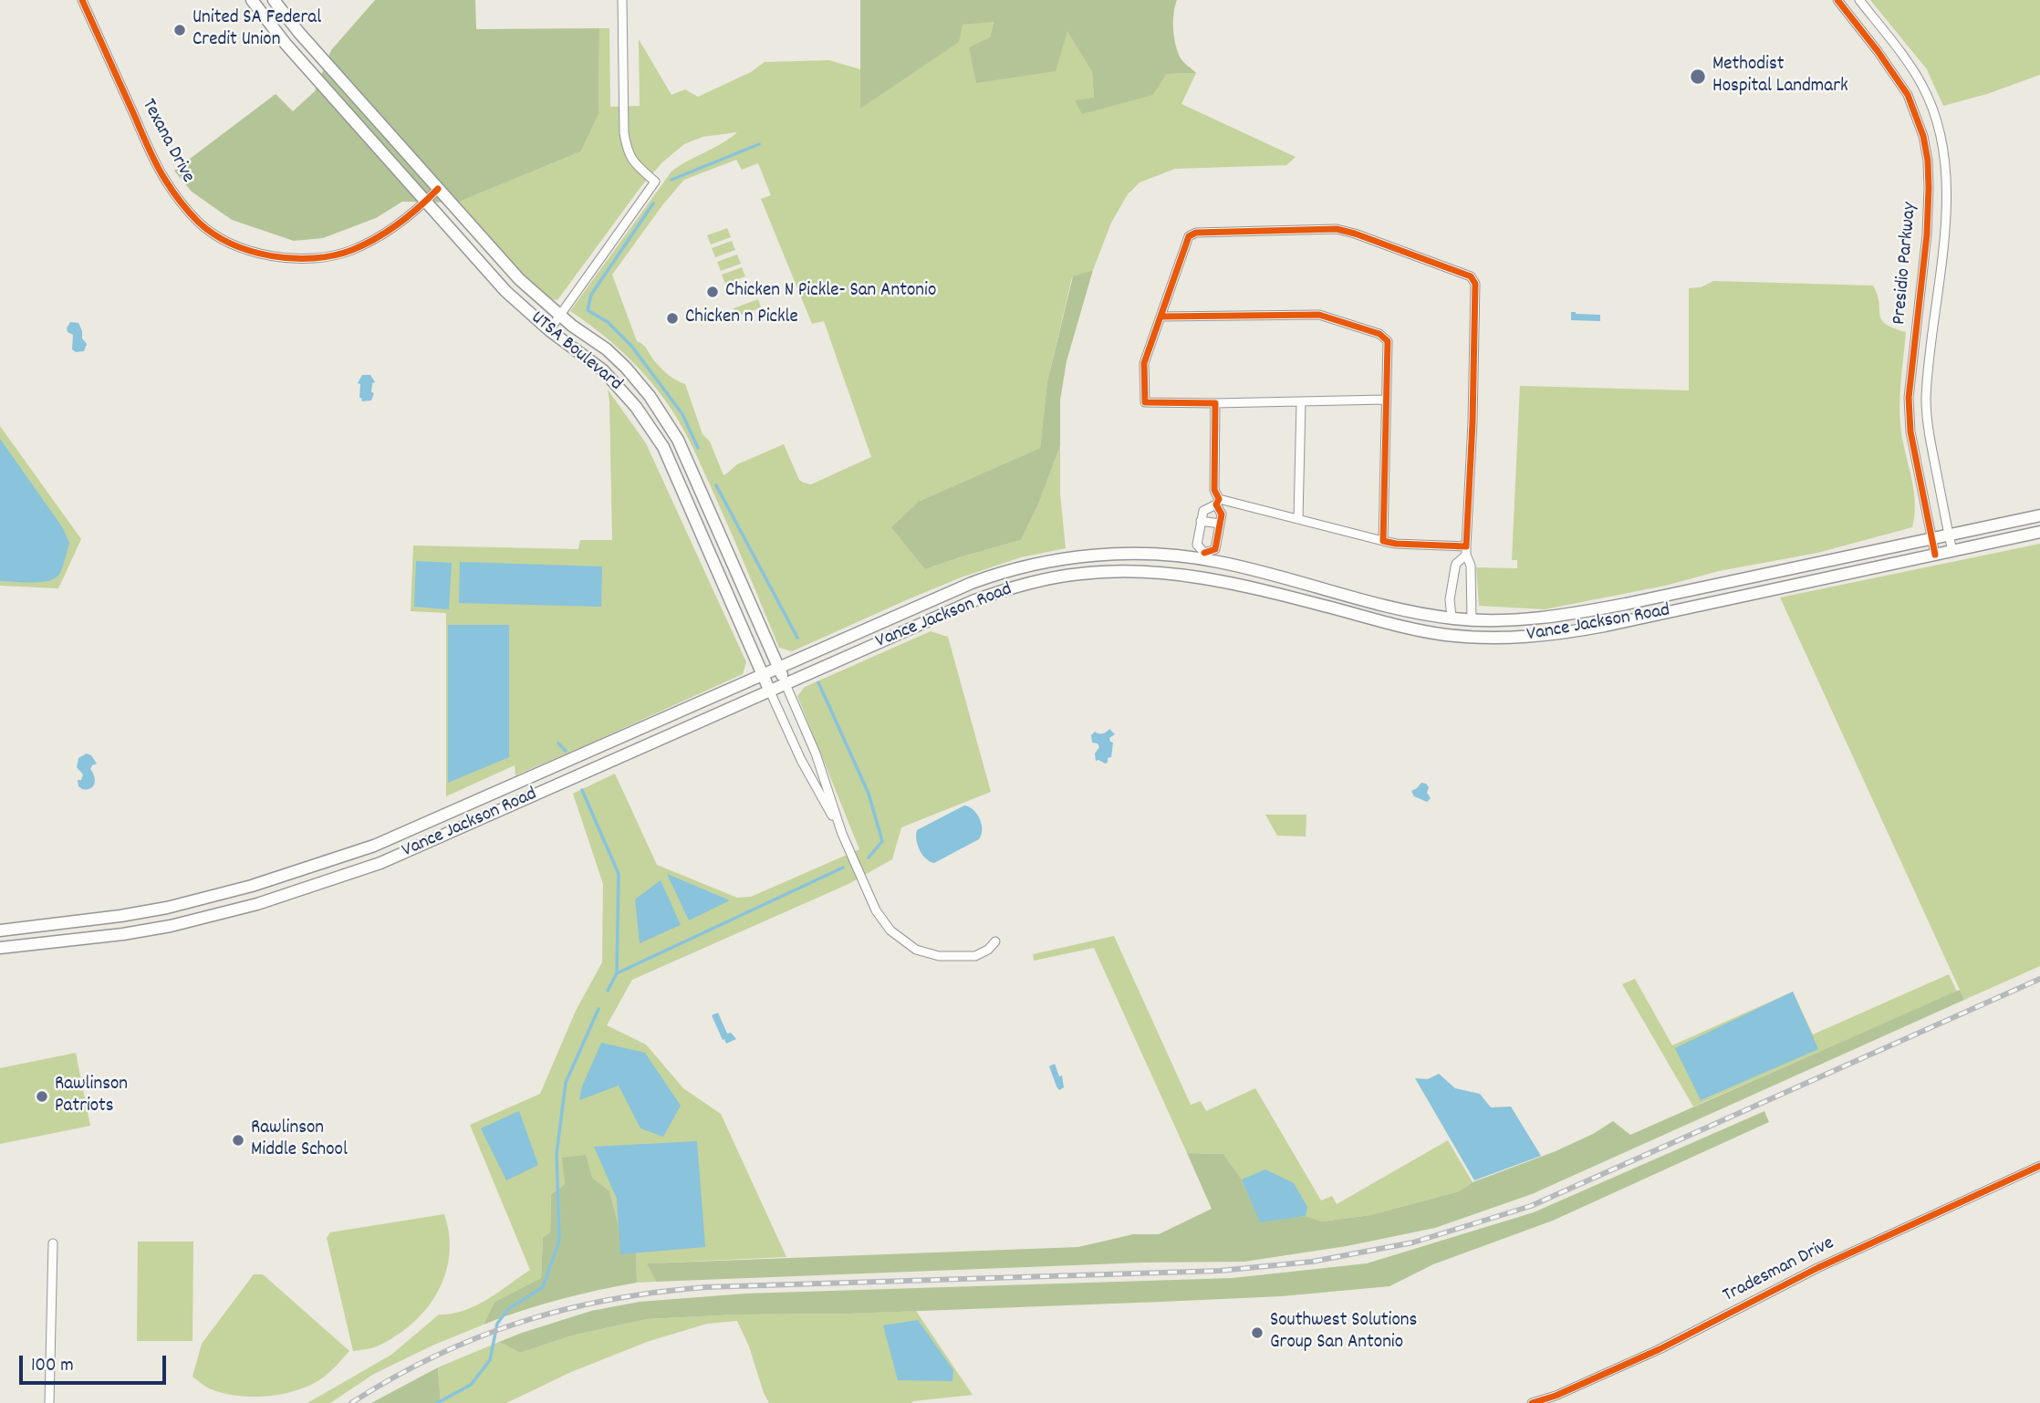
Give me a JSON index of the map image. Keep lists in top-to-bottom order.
{
  "streets": {
    "main road": ["UTSA Boulevard", "Vance Jackson Road"],
    "street": ["Texana Drive", "Presidio Parkway", "Tradesman Drive"]
  },
  "crossings": [
    ["Texana Drive", "UTSA Boulevard"],
    ["Presidio Parkway", "Vance Jackson Road"],
    ["UTSA Boulevard", "Vance Jackson Road"]
  ],
  "places": [
    "United SA Federal Credit Union",
    "Methodist Hospital Landmark",
    "Chicken N Pickle- San Antonio",
    "Chicken n Pickle",
    "Rawlinson Patriots",
    "Rawlinson Middle School",
    "Southwest Solutions Group San Antonio"
  ],
  "scale_bar": "100 m"
}
